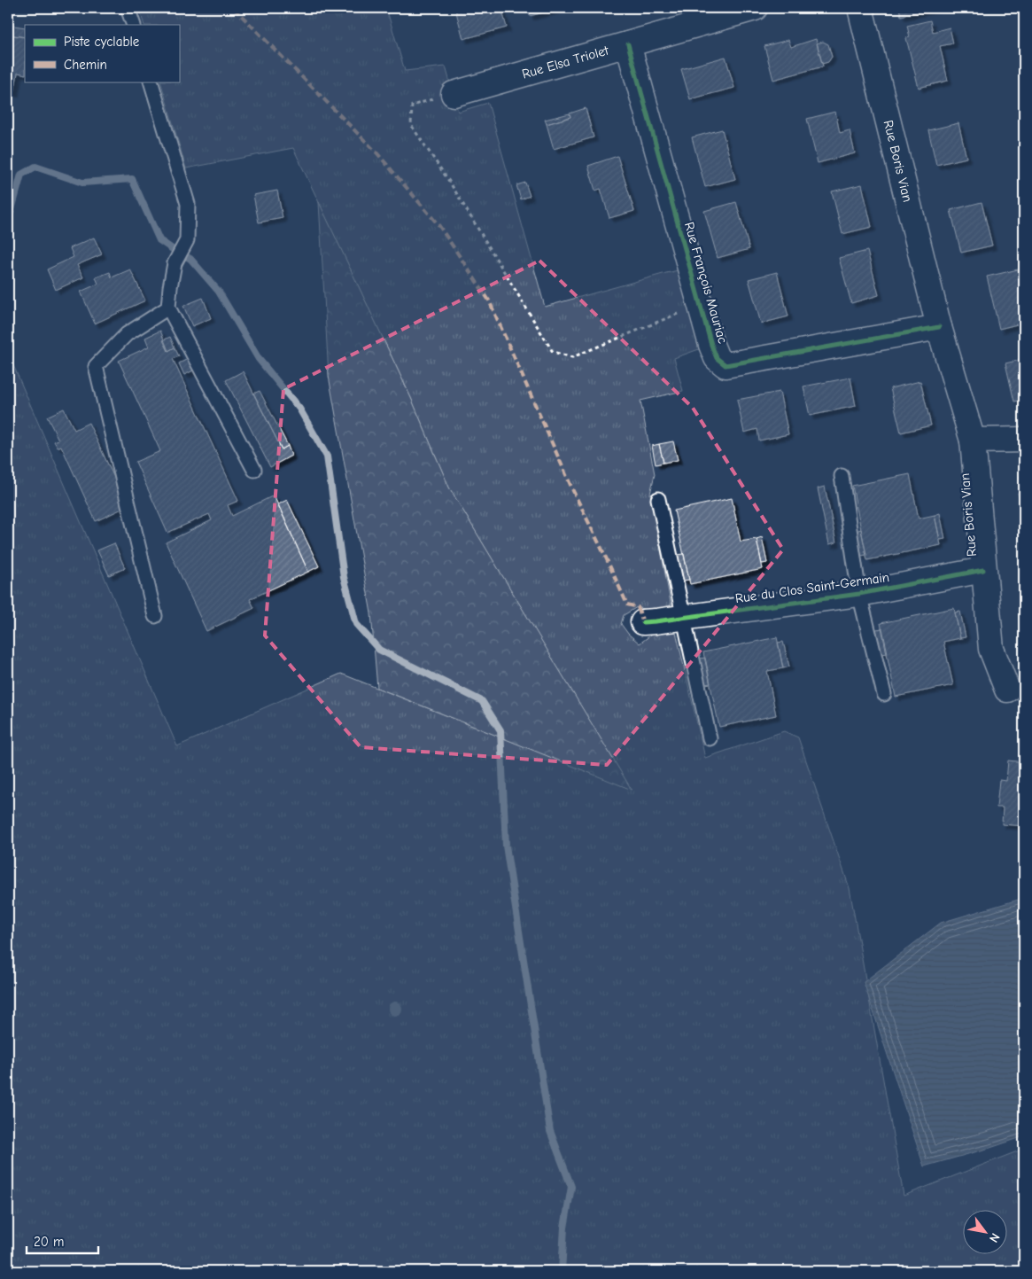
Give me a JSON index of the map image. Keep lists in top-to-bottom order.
{
  "streets": {
    "street": [
      "Rue Elsa Triolet",
      "Rue Boris Vian",
      "Rue François Mauriac",
      "Rue du Clos Saint-Germain"
    ]
  },
  "crossings": [
    ["Rue Elsa Triolet", "Rue François Mauriac"],
    ["Rue Boris Vian", "Rue François Mauriac"],
    ["Rue Boris Vian", "Rue du Clos Saint-Germain"]
  ],
  "legend": ["Piste cyclable", "Chemin"],
  "scale_bar": "20 m",
  "north": "bottom right"
}
